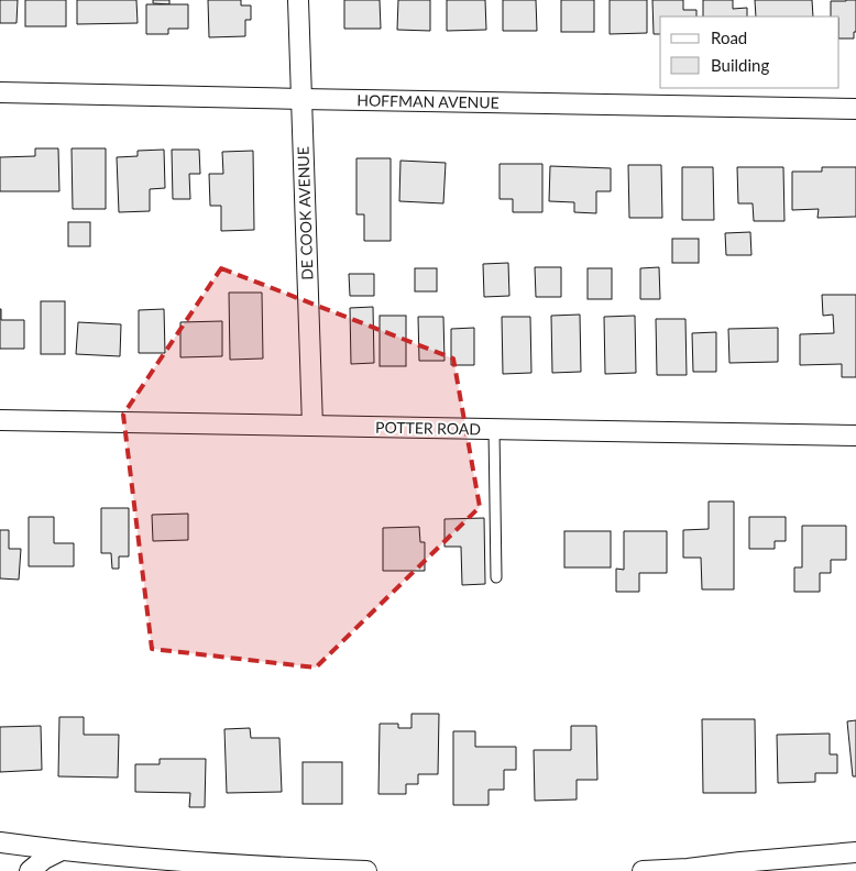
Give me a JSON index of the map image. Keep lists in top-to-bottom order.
{
  "streets": {
    "street": ["HOFFMAN AVENUE", "DE COOK AVENUE", "POTTER ROAD"]
  },
  "crossings": [
    ["HOFFMAN AVENUE", "DE COOK AVENUE"],
    ["DE COOK AVENUE", "POTTER ROAD"]
  ],
  "legend": ["Road", "Building"]
}
